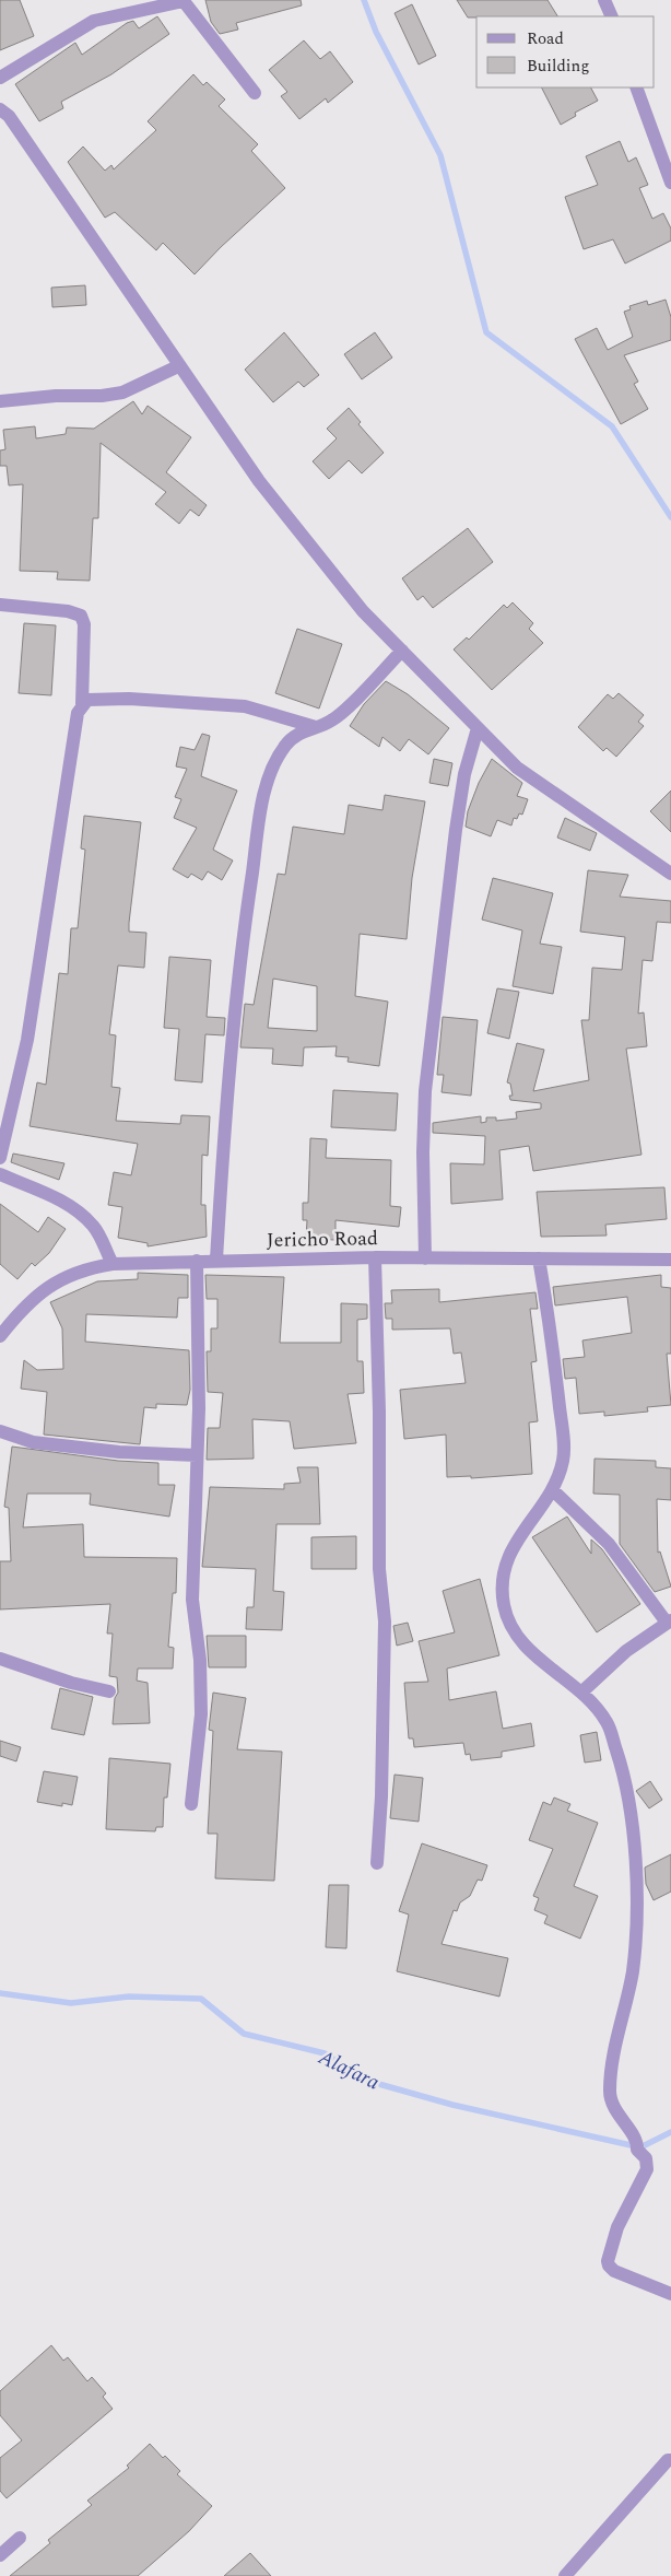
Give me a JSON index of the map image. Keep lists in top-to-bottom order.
{
  "streets": {
    "street": ["Jericho Road"]
  },
  "water": ["Alafara"],
  "legend": ["Road", "Building"]
}
